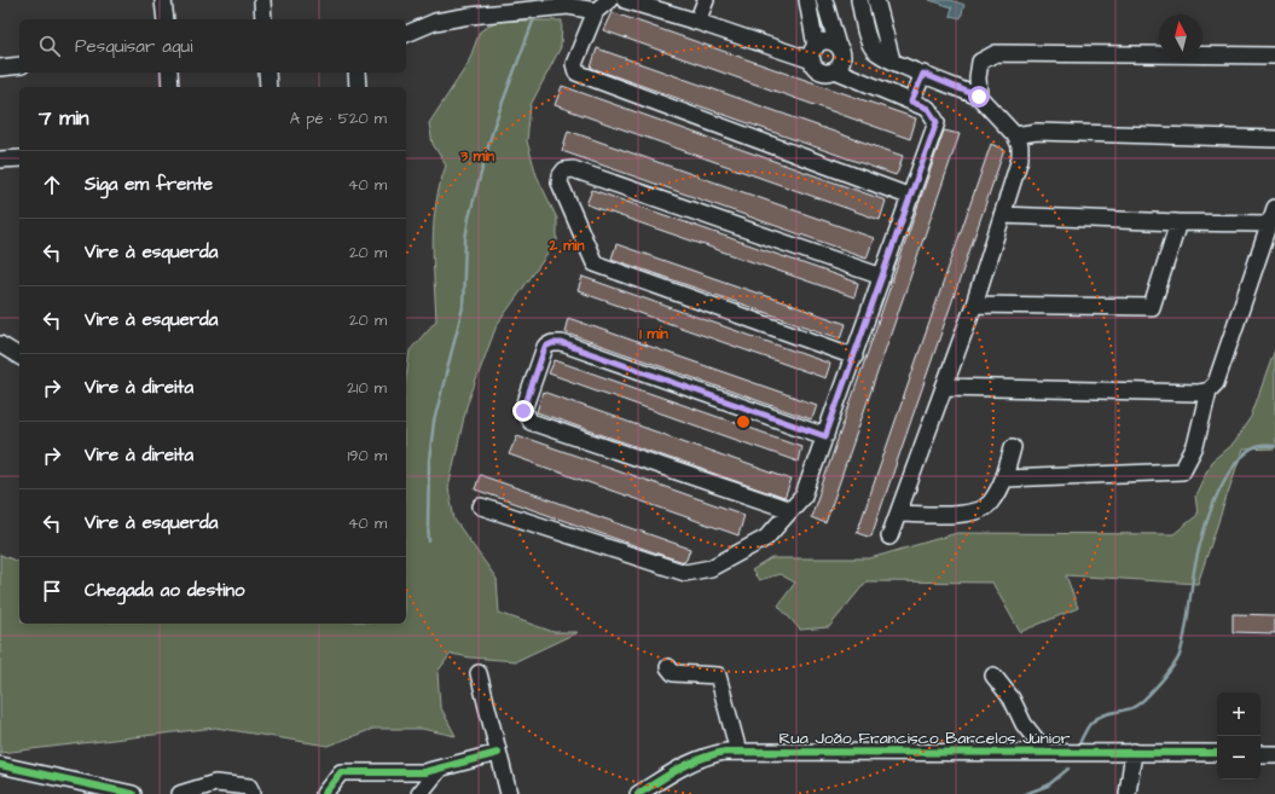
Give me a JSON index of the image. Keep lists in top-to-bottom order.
{
  "streets": {
    "street": ["Rua João Francisco Barcelos Júnior"]
  },
  "north": "top",
  "page": {
    "search": "Pesquisar aqui",
    "heading": ["7 min", "A pé · 520 m"],
    "list": [
      ["Siga em frente", "40 m"],
      ["Vire à esquerda", "20 m"],
      ["Vire à esquerda", "20 m"],
      ["Vire à direita", "210 m"],
      ["Vire à direita", "190 m"],
      ["Vire à esquerda", "40 m"],
      "Chegada ao destino"
    ],
    "map_buttons": ["+", "−"]
  },
  "rings": ["3 min", "2 min", "1 min"]
}
